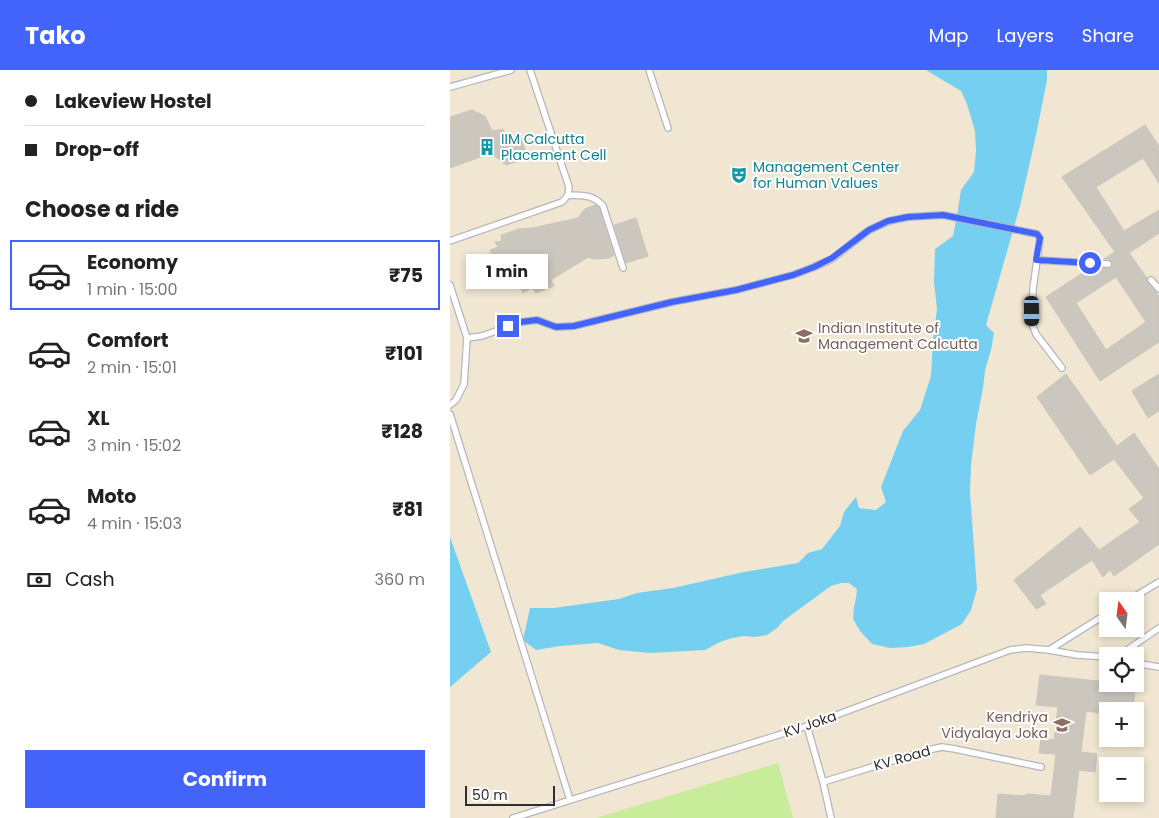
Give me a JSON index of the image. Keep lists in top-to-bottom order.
{
  "streets": {
    "lane": ["KV Joka", "KV Road"]
  },
  "places": {
    "building": ["IIM Calcutta Placement Cell"],
    "theatre": ["Management Center for Human Values"],
    "school or university": ["Indian Institute of Management Calcutta", "Kendriya Vidyalaya Joka"]
  },
  "scale_bar": "50 m",
  "north": "top",
  "page": {
    "header": "Tako",
    "nav": ["Map", "Layers", "Share"],
    "banner": ["Lakeview Hostel", "Drop-off"],
    "heading": "Choose a ride",
    "list": [
      {
        "name": "Economy",
        "note": "1 min · 15:00",
        "value": "₹75"
      },
      {
        "name": "Comfort",
        "note": "2 min · 15:01",
        "value": "₹101"
      },
      {
        "name": "XL",
        "note": "3 min · 15:02",
        "value": "₹128"
      },
      {
        "name": "Moto",
        "note": "4 min · 15:03",
        "value": "₹81"
      }
    ],
    "bubble": "1 min",
    "pay": ["Cash", "360 m"],
    "map_buttons": ["+", "−"],
    "buttons": "Confirm",
    "scale": "50 m"
  }
}
